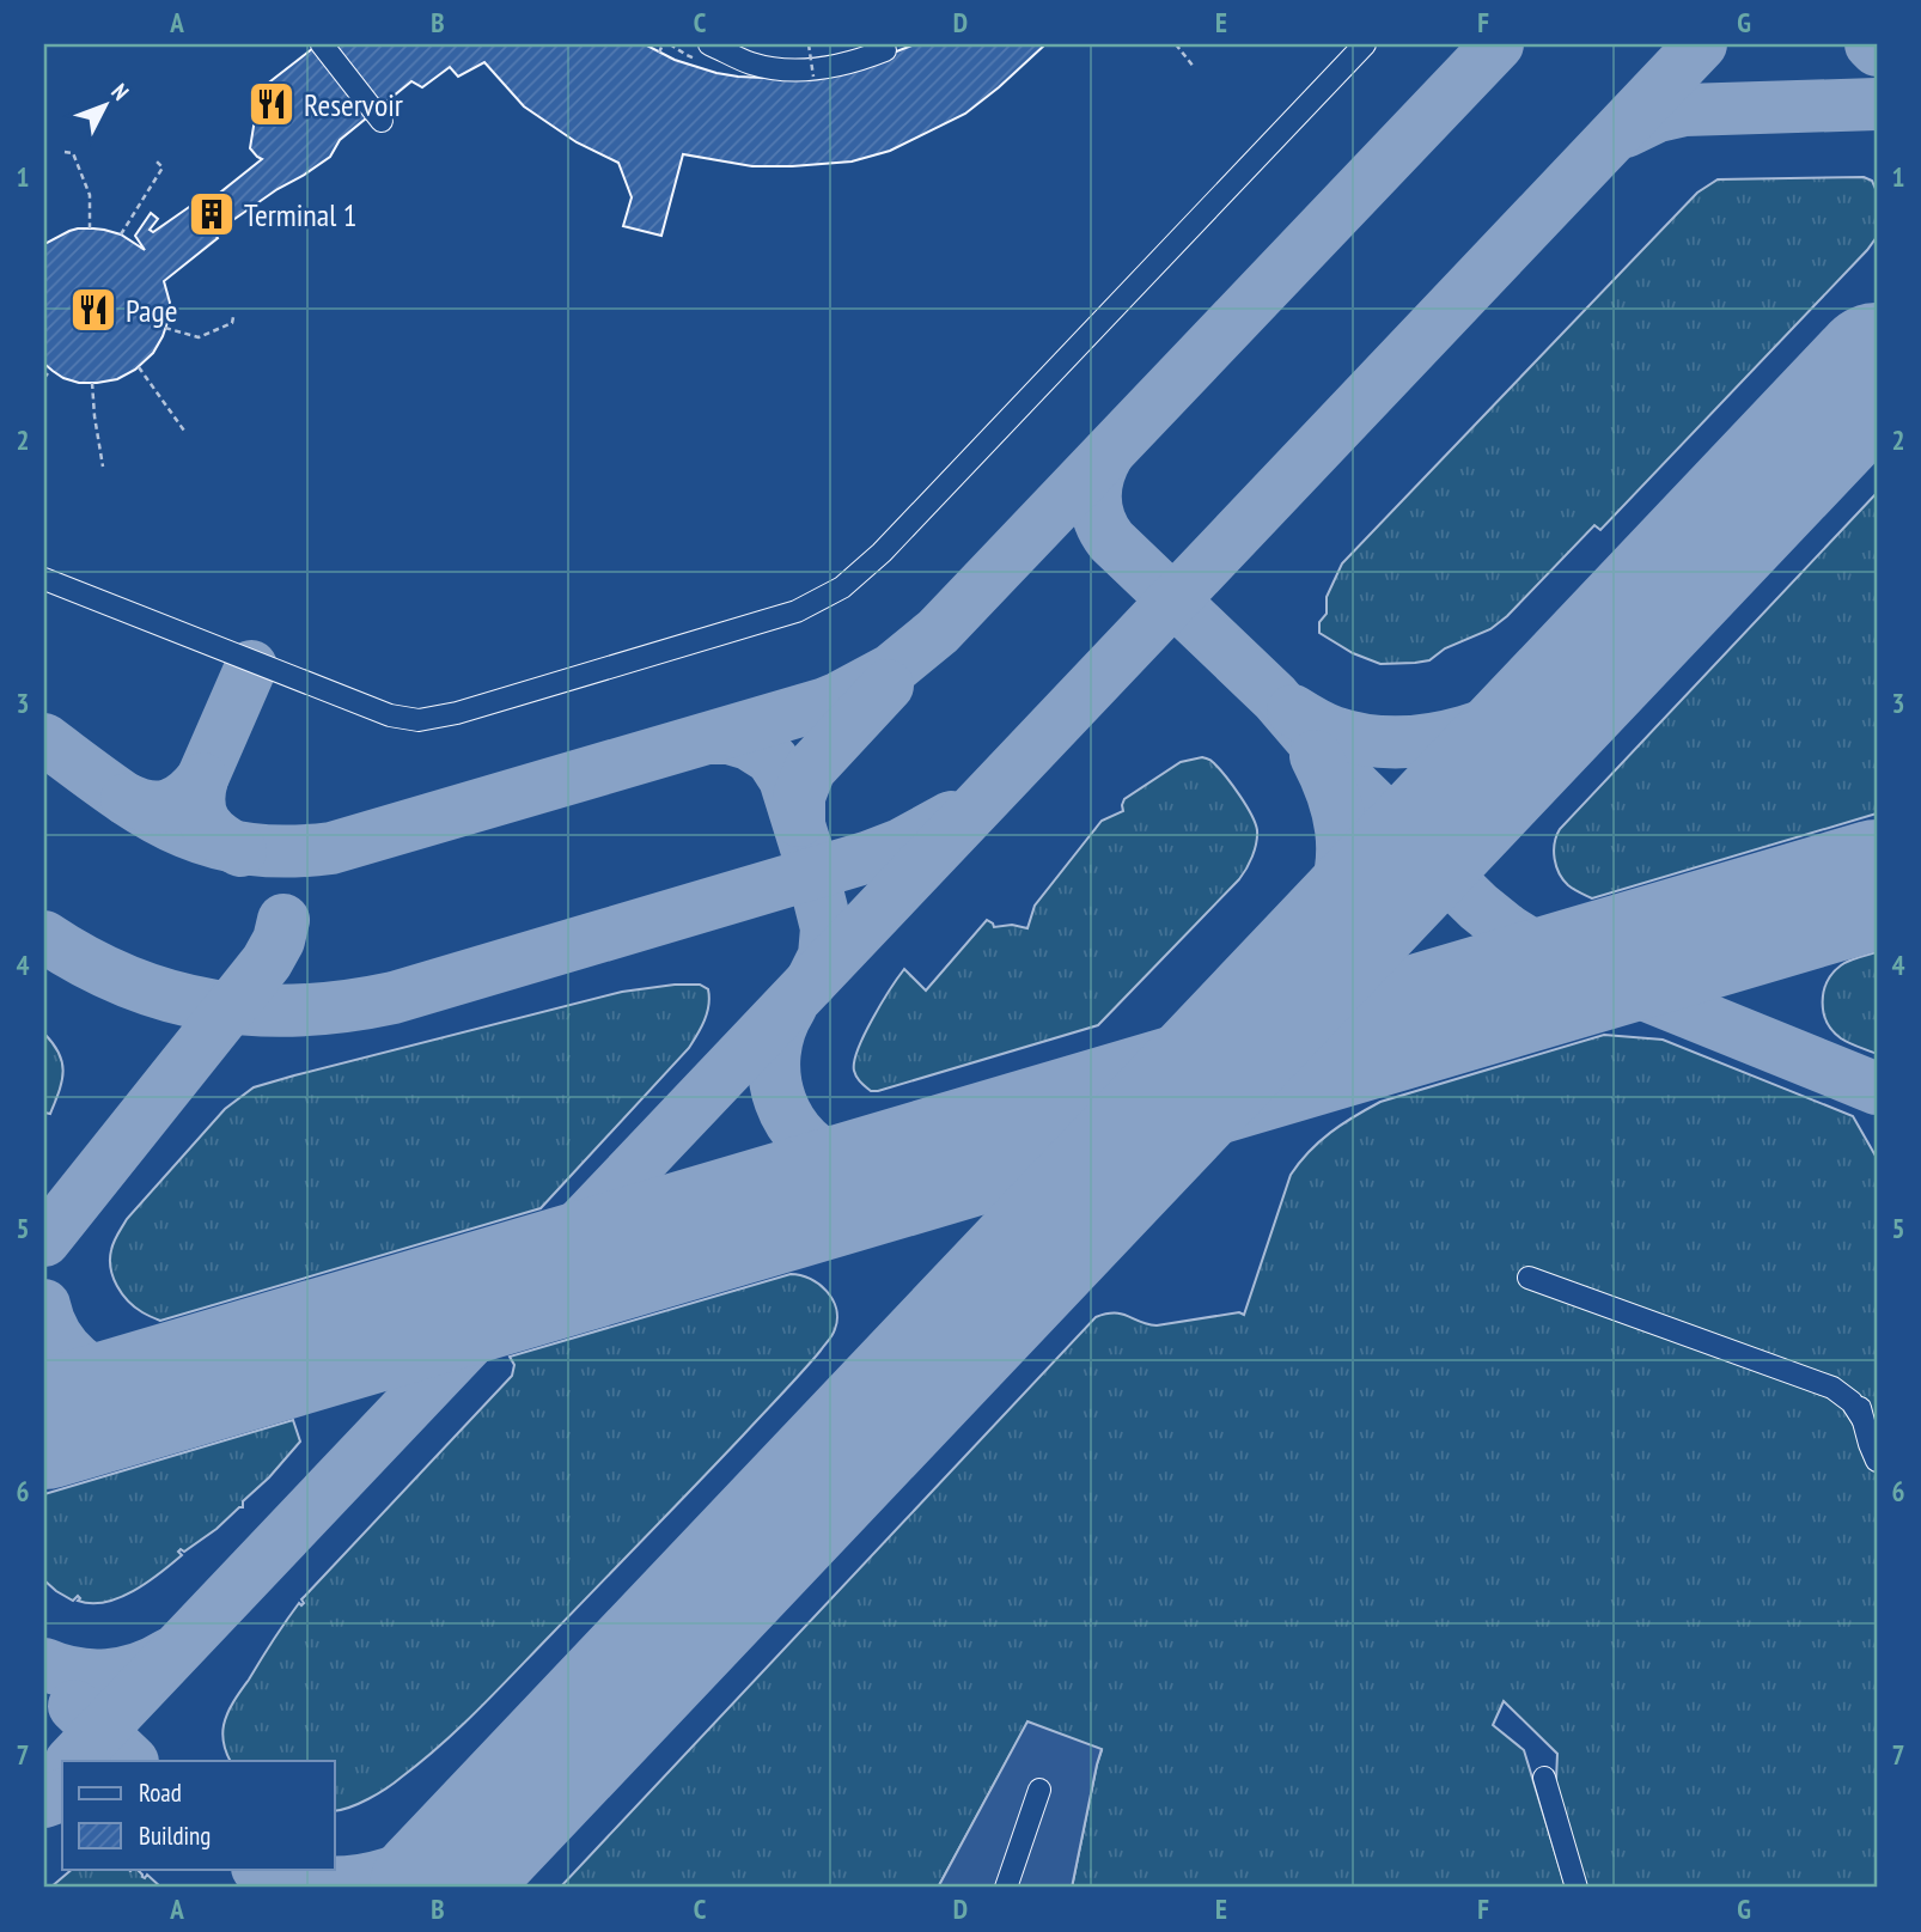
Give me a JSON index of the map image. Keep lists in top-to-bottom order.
{
  "places": {
    "restaurant": ["Reservoir", "Page"],
    "building": ["Terminal 1"]
  },
  "legend": ["Road", "Building"],
  "north": "top right",
  "grid": {
    "columns": [
      "A",
      "B",
      "C",
      "D",
      "E",
      "F",
      "G"
    ],
    "rows": [
      "1",
      "2",
      "3",
      "4",
      "5",
      "6",
      "7"
    ]
  }
}
